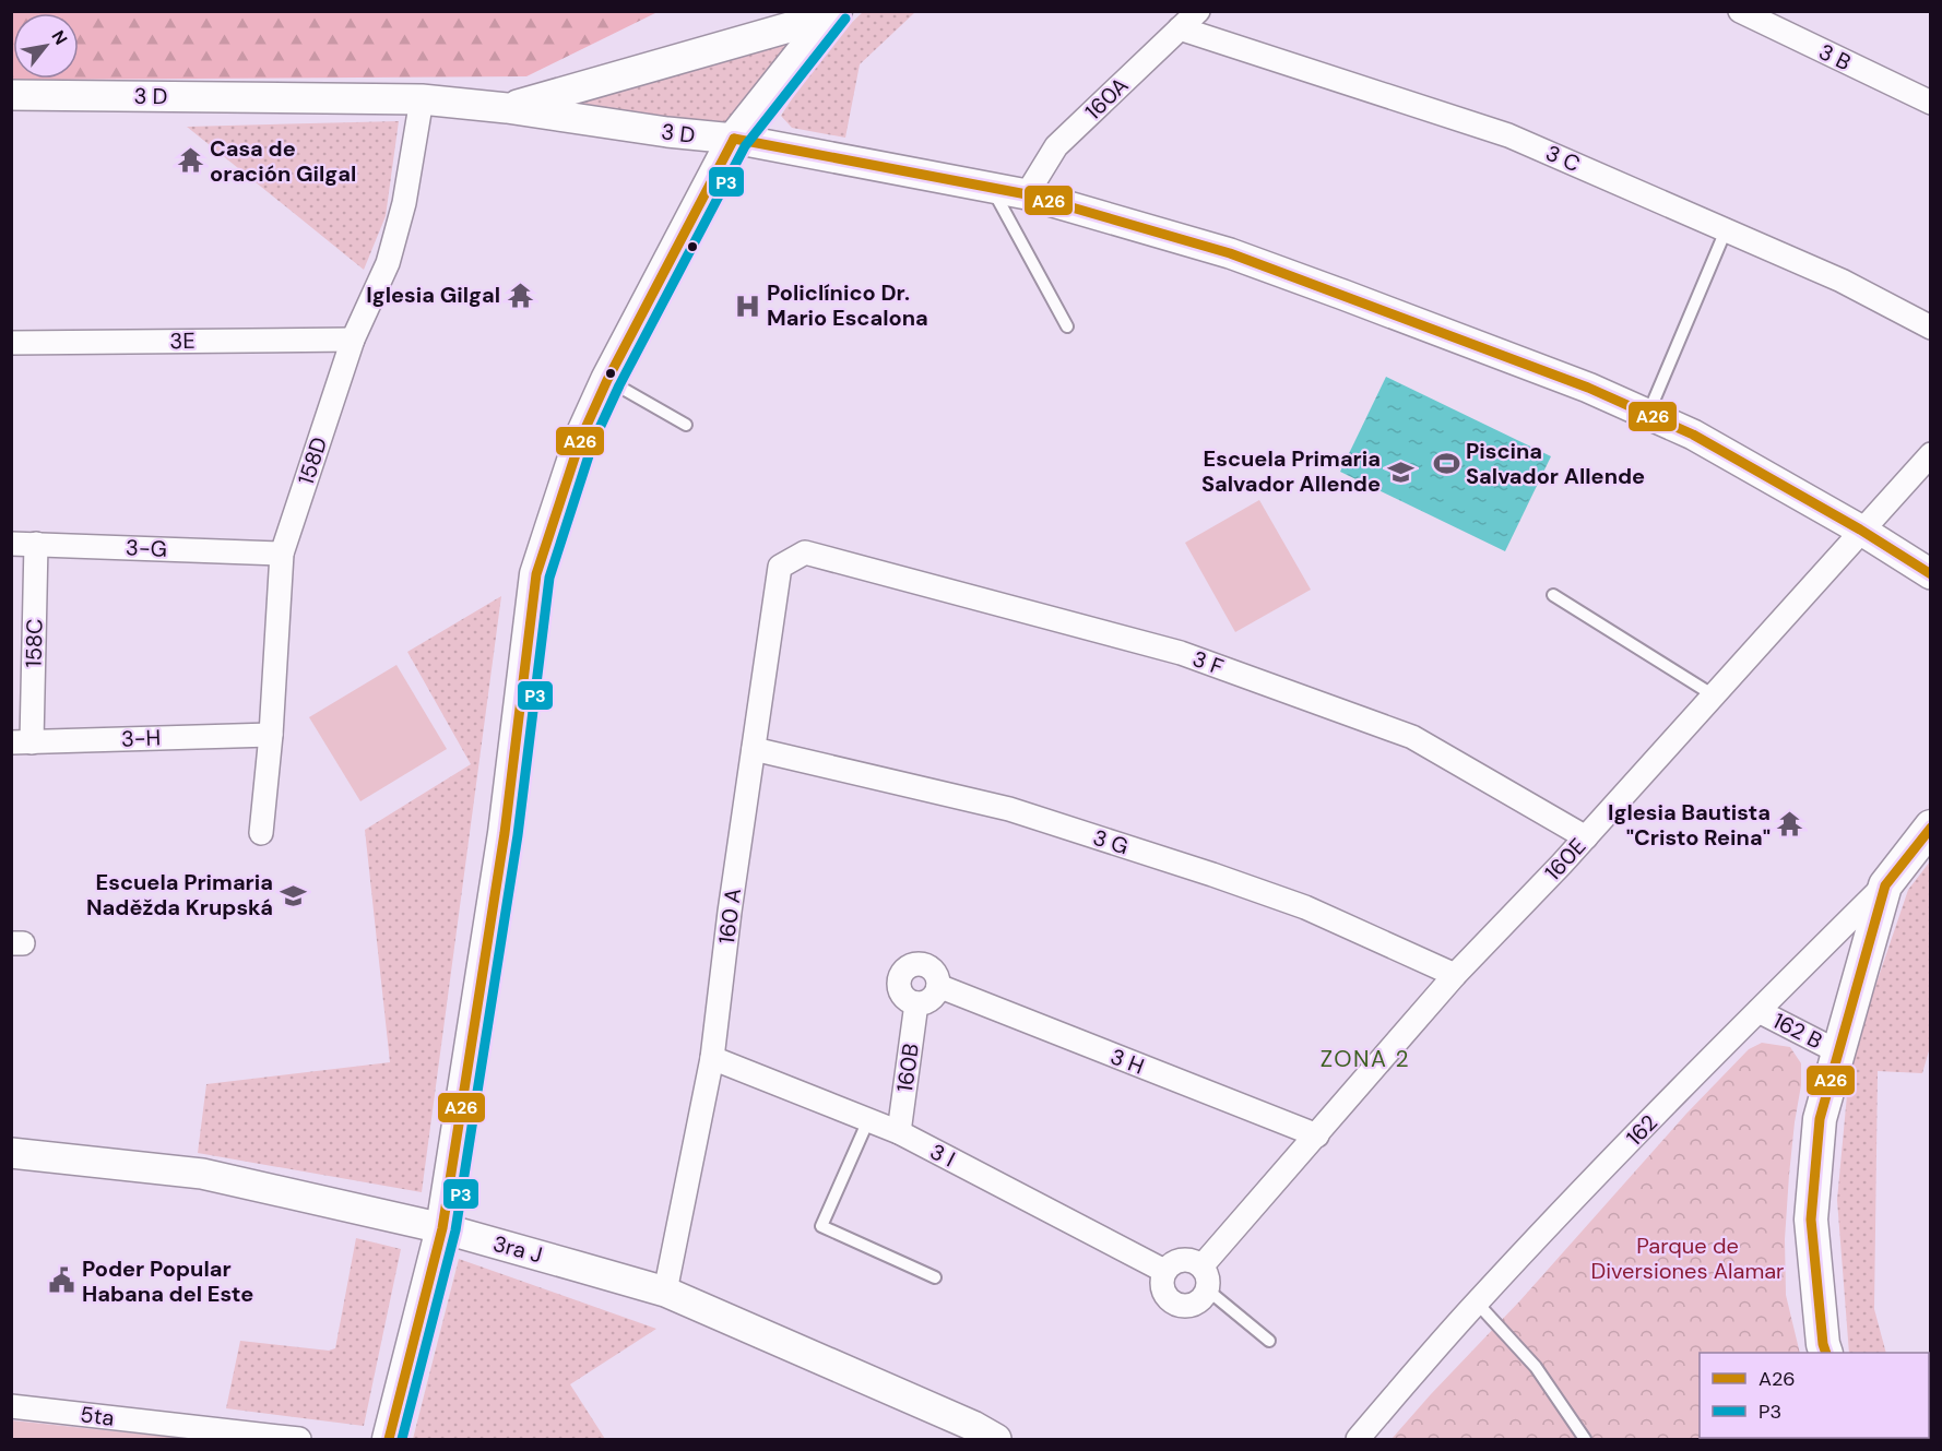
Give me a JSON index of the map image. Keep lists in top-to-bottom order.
{
  "streets": {
    "main road": ["162 B", "162"],
    "street": [
      "3 B",
      "3 D",
      "160A",
      "3 C",
      "3E",
      "158D",
      "3-G",
      "158C",
      "3 F",
      "3-H",
      "3 G",
      "160E",
      "160 A",
      "3 H",
      "160B",
      "3 I",
      "3ra J",
      "5ta"
    ]
  },
  "crossings": [
    ["3 D", "160A"],
    ["3 D", "158D"],
    ["3 D", "160E"],
    ["160A", "3 C"],
    ["3E", "158D"],
    ["158D", "3-G"],
    ["158D", "3-H"],
    ["3-G", "158C"],
    ["158C", "3-H"],
    ["3 F", "160E"],
    ["3 F", "160 A"],
    ["3 G", "160E"],
    ["3 G", "160 A"],
    ["160E", "3 H"],
    ["160E", "3 I"],
    ["160 A", "3 I"],
    ["160 A", "3ra J"],
    ["162 B", "162"],
    ["3 H", "160B"],
    ["160B", "3 I"]
  ],
  "districts": ["ZONA 2"],
  "parks": ["Parque de Diversiones Alamar"],
  "places": {
    "temple": ["Casa de oración Gilgal", "Iglesia Gilgal", "Iglesia Bautista \"Cristo Reina\""],
    "hospital": ["Policlínico Dr. Mario Escalona"],
    "sports": ["Piscina Salvador Allende"],
    "school or university": ["Escuela Primaria Salvador Allende", "Escuela Primaria Naděžda Krupská"],
    "public building": ["Poder Popular Habana del Este"]
  },
  "lines": ["transit line P3", "transit line A26"],
  "legend": ["A26", "P3"],
  "north": "top right"
}
